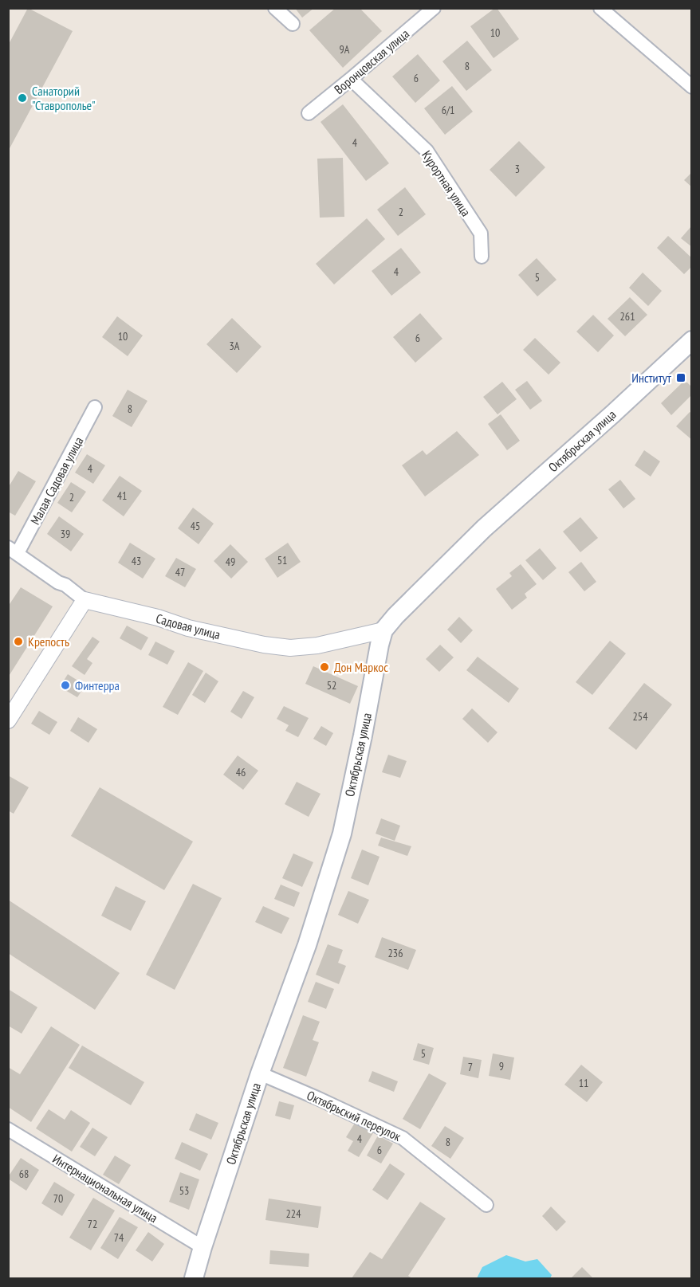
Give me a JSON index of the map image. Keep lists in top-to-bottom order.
{
  "streets": {
    "main road": ["Октябрьская улица"],
    "street": [
      "Воронцовская улица",
      "Курортная улица",
      "Малая Садовая улица",
      "Садовая улица",
      "Октябрьский переулок",
      "Интернациональная улица"
    ]
  },
  "crossings": [
    ["Воронцовская улица", "Курортная улица"],
    ["Октябрьская улица", "Садовая улица"],
    ["Октябрьская улица", "Октябрьский переулок"],
    ["Октябрьская улица", "Интернациональная улица"],
    ["Малая Садовая улица", "Садовая улица"]
  ],
  "places": {
    "other": [
      "Санаторий \"Ставрополье\"",
      "Крепость",
      "Дон Маркос",
      "Финтерра"
    ],
    "transit": ["Институт"]
  },
  "house_numbers": [
    "10",
    "9А",
    "8",
    "6",
    "6/1",
    "4",
    "3",
    "2",
    "4",
    "5",
    "261",
    "10",
    "6",
    "3А",
    "8",
    "4",
    "41",
    "2",
    "45",
    "39",
    "51",
    "43",
    "49",
    "47",
    "52",
    "254",
    "46",
    "236",
    "5",
    "9",
    "7",
    "11",
    "4",
    "8",
    "6",
    "68",
    "53",
    "70",
    "224",
    "72",
    "74"
  ]
}
